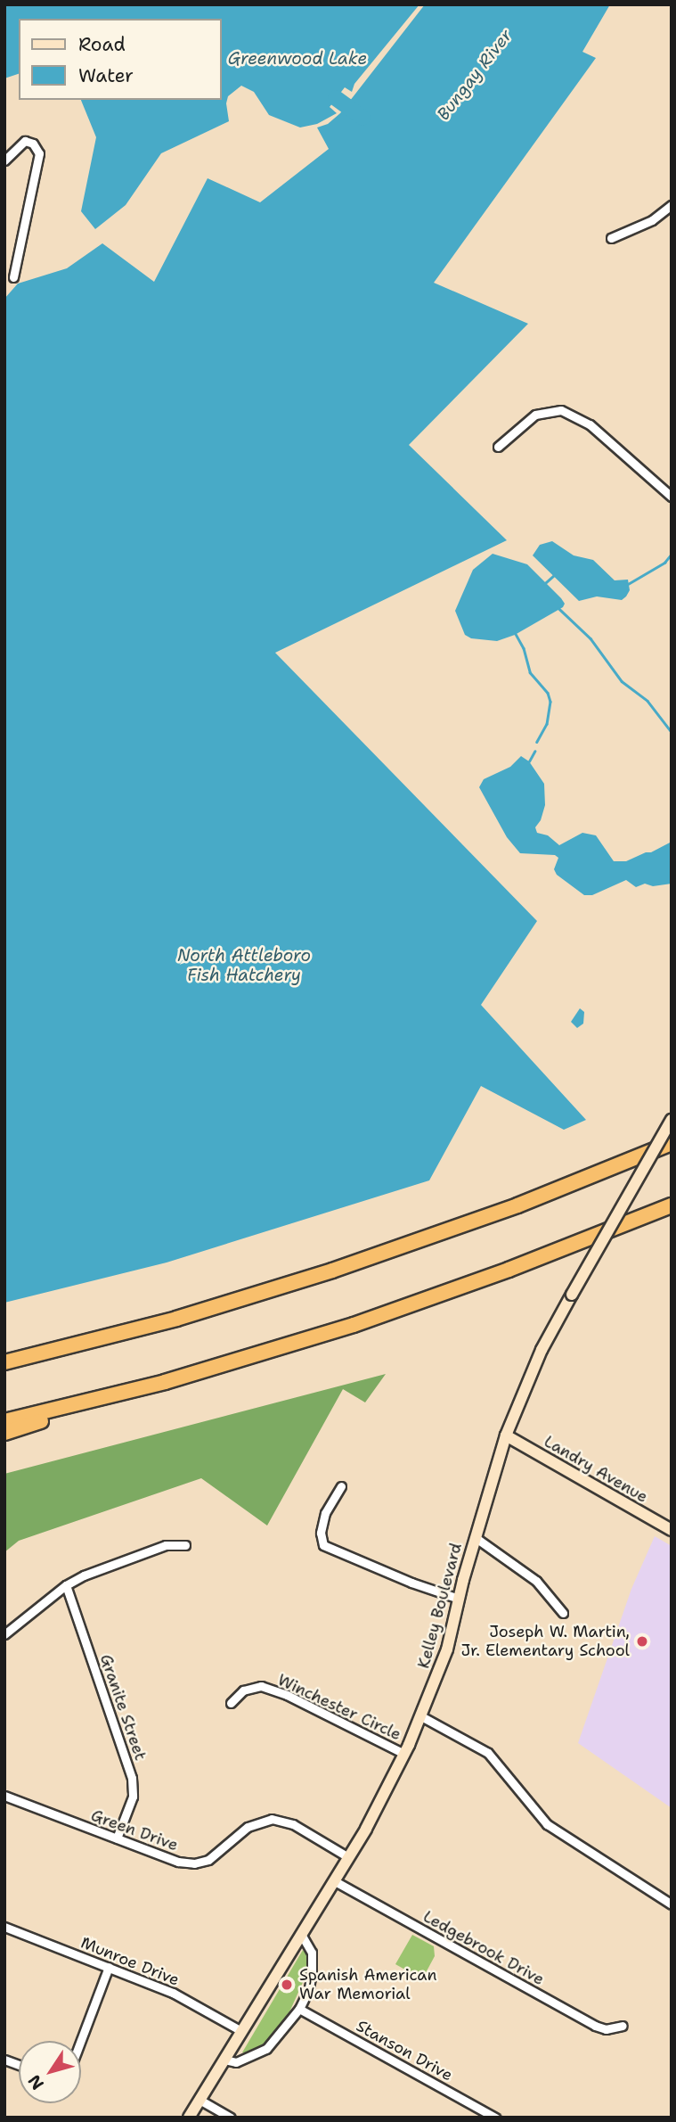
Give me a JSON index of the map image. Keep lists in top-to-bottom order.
{
  "streets": {
    "main road": ["Landry Avenue", "Kelley Boulevard"],
    "street": [
      "Granite Street",
      "Winchester Circle",
      "Green Drive",
      "Ledgebrook Drive",
      "Munroe Drive",
      "Stanson Drive"
    ]
  },
  "crossings": [
    ["Landry Avenue", "Kelley Boulevard"],
    ["Kelley Boulevard", "Winchester Circle"],
    ["Kelley Boulevard", "Green Drive"],
    ["Kelley Boulevard", "Ledgebrook Drive"],
    ["Kelley Boulevard", "Munroe Drive"],
    ["Granite Street", "Green Drive"]
  ],
  "water": ["Greenwood Lake", "Bungay River", "North Attleboro Fish Hatchery"],
  "places": ["Joseph W. Martin, Jr. Elementary School", "Spanish American War Memorial"],
  "legend": ["Road", "Water"],
  "north": "bottom left"
}
